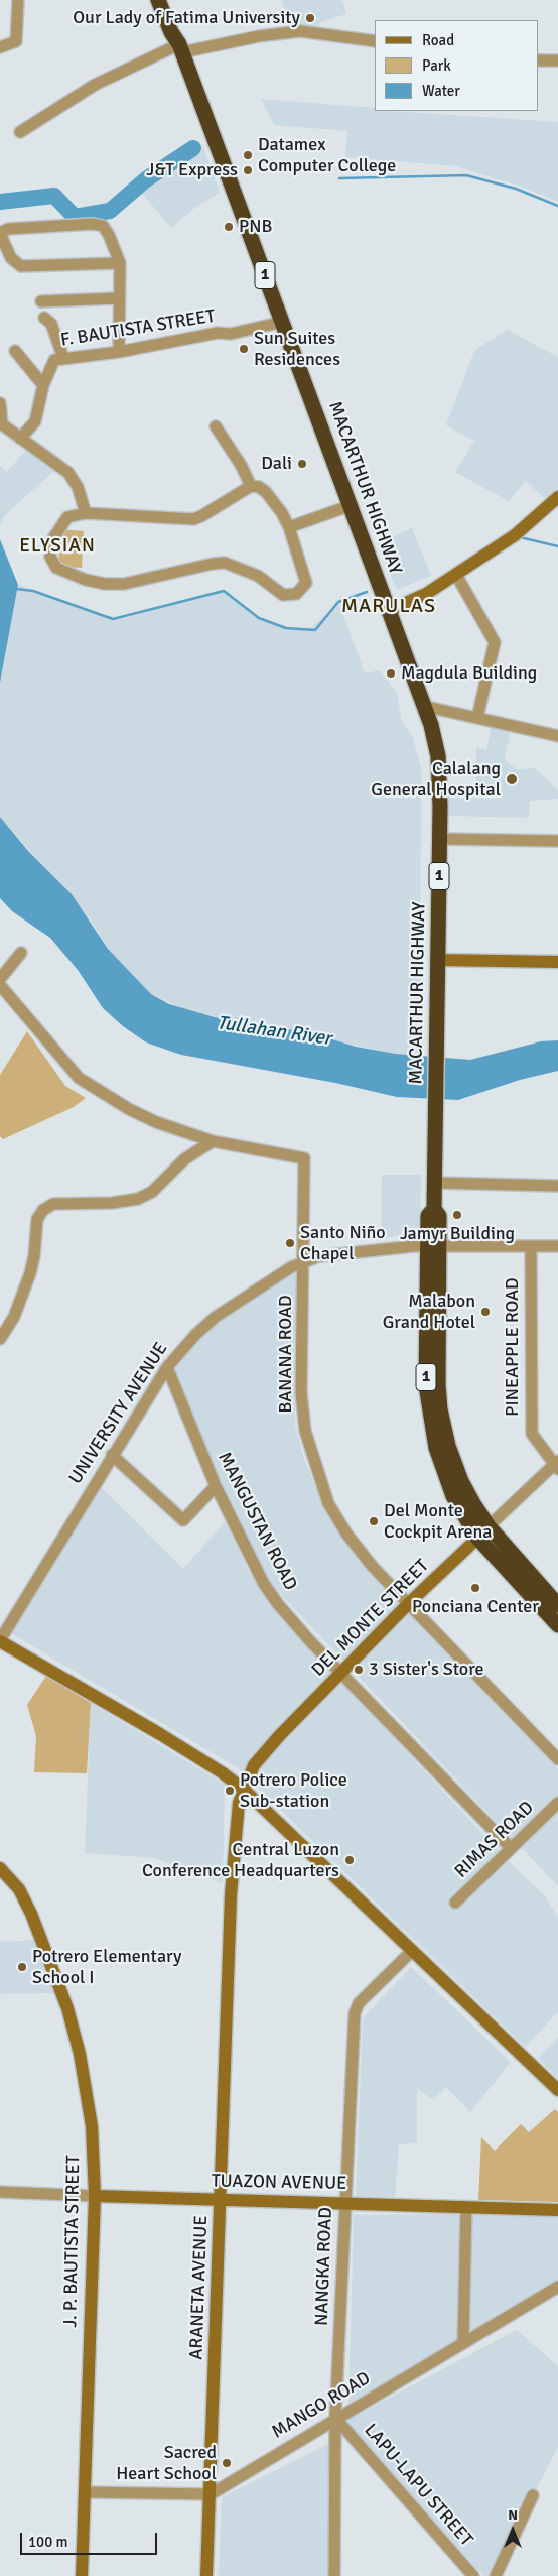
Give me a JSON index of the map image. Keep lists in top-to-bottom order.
{
  "streets": {
    "highway": ["1", "MACARTHUR HIGHWAY"],
    "street": [
      "F. BAUTISTA STREET",
      "PINEAPPLE ROAD",
      "BANANA ROAD",
      "UNIVERSITY AVENUE",
      "MANGUSTAN ROAD",
      "DEL MONTE STREET",
      "RIMAS ROAD",
      "TUAZON AVENUE",
      "J. P. BAUTISTA STREET",
      "NANGKA ROAD",
      "ARANETA AVENUE",
      "MANGO ROAD",
      "LAPU-LAPU STREET"
    ]
  },
  "crossings": [
    ["F. BAUTISTA STREET", "MACARTHUR HIGHWAY"],
    ["MACARTHUR HIGHWAY", "UNIVERSITY AVENUE"],
    ["MACARTHUR HIGHWAY", "DEL MONTE STREET"],
    ["PINEAPPLE ROAD", "UNIVERSITY AVENUE"],
    ["PINEAPPLE ROAD", "DEL MONTE STREET"],
    ["BANANA ROAD", "UNIVERSITY AVENUE"],
    ["BANANA ROAD", "DEL MONTE STREET"],
    ["UNIVERSITY AVENUE", "MANGUSTAN ROAD"],
    ["MANGUSTAN ROAD", "DEL MONTE STREET"],
    ["MANGUSTAN ROAD", "RIMAS ROAD"],
    ["DEL MONTE STREET", "ARANETA AVENUE"],
    ["TUAZON AVENUE", "J. P. BAUTISTA STREET"],
    ["TUAZON AVENUE", "NANGKA ROAD"],
    ["TUAZON AVENUE", "ARANETA AVENUE"],
    ["NANGKA ROAD", "MANGO ROAD"],
    ["NANGKA ROAD", "LAPU-LAPU STREET"],
    ["ARANETA AVENUE", "MANGO ROAD"],
    ["MANGO ROAD", "LAPU-LAPU STREET"]
  ],
  "districts": ["ELYSIAN", "MARULAS"],
  "water": ["Tullahan River"],
  "places": [
    "Our Lady of Fatima University",
    "Datamex Computer College",
    "J&T Express",
    "PNB",
    "Sun Suites Residences",
    "Dali",
    "Magdula Building",
    "Calalang General Hospital",
    "Jamyr Building",
    "Santo Niño Chapel",
    "Malabon Grand Hotel",
    "Del Monte Cockpit Arena",
    "Ponciana Center",
    "3 Sister's Store",
    "Potrero Police Sub-station",
    "Central Luzon Conference Headquarters",
    "Potrero Elementary School I",
    "Sacred Heart School"
  ],
  "legend": ["Road", "Park", "Water"],
  "scale_bar": "100 m",
  "north": "top"
}
